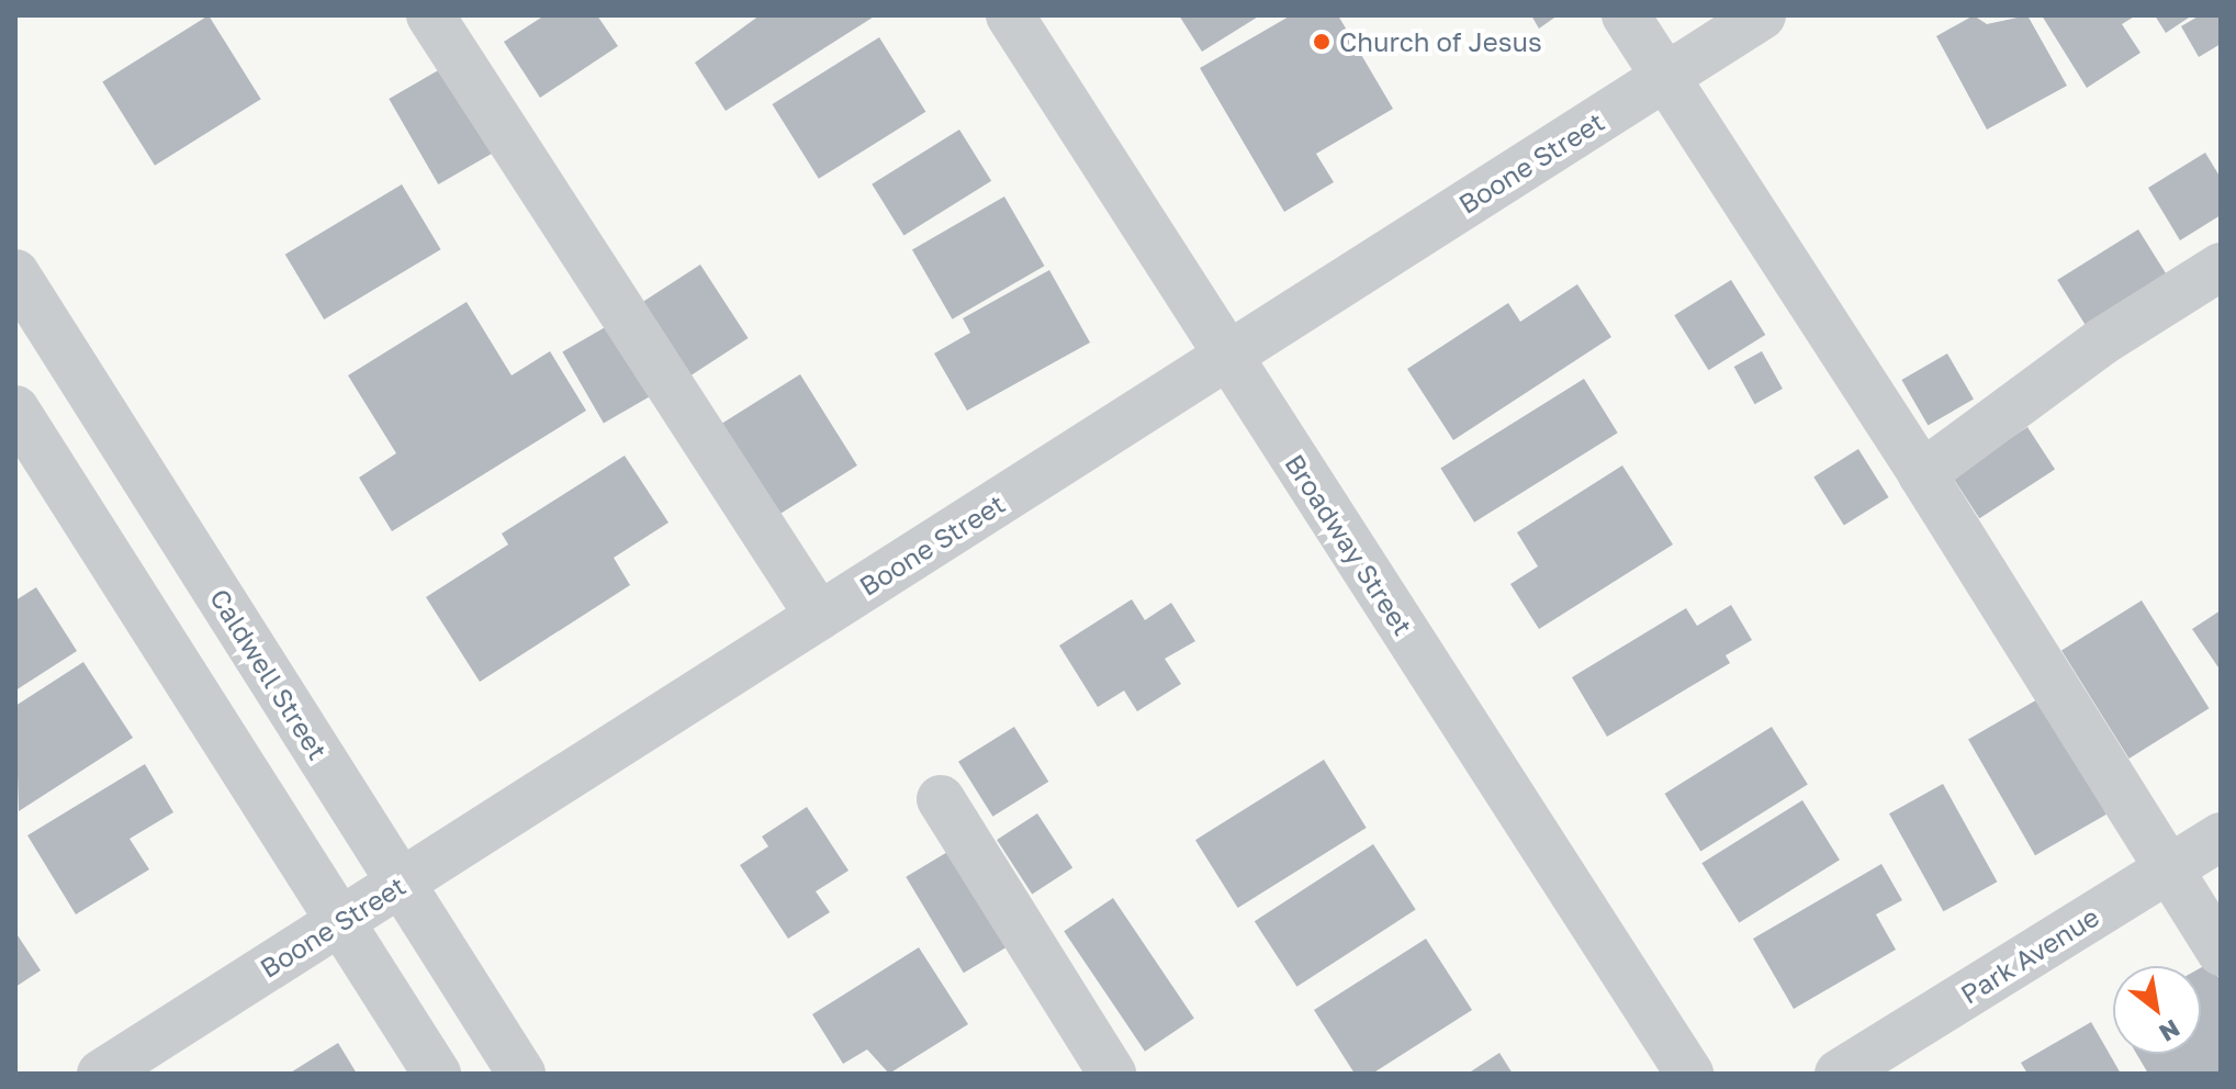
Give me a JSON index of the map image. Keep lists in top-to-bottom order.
{
  "streets": {
    "street": [
      "Boone Street",
      "Broadway Street",
      "Caldwell Street",
      "Park Avenue"
    ]
  },
  "crossings": [
    ["Boone Street", "Broadway Street"],
    ["Boone Street", "Caldwell Street"]
  ],
  "places": ["Church of Jesus"],
  "north": "bottom right"
}
